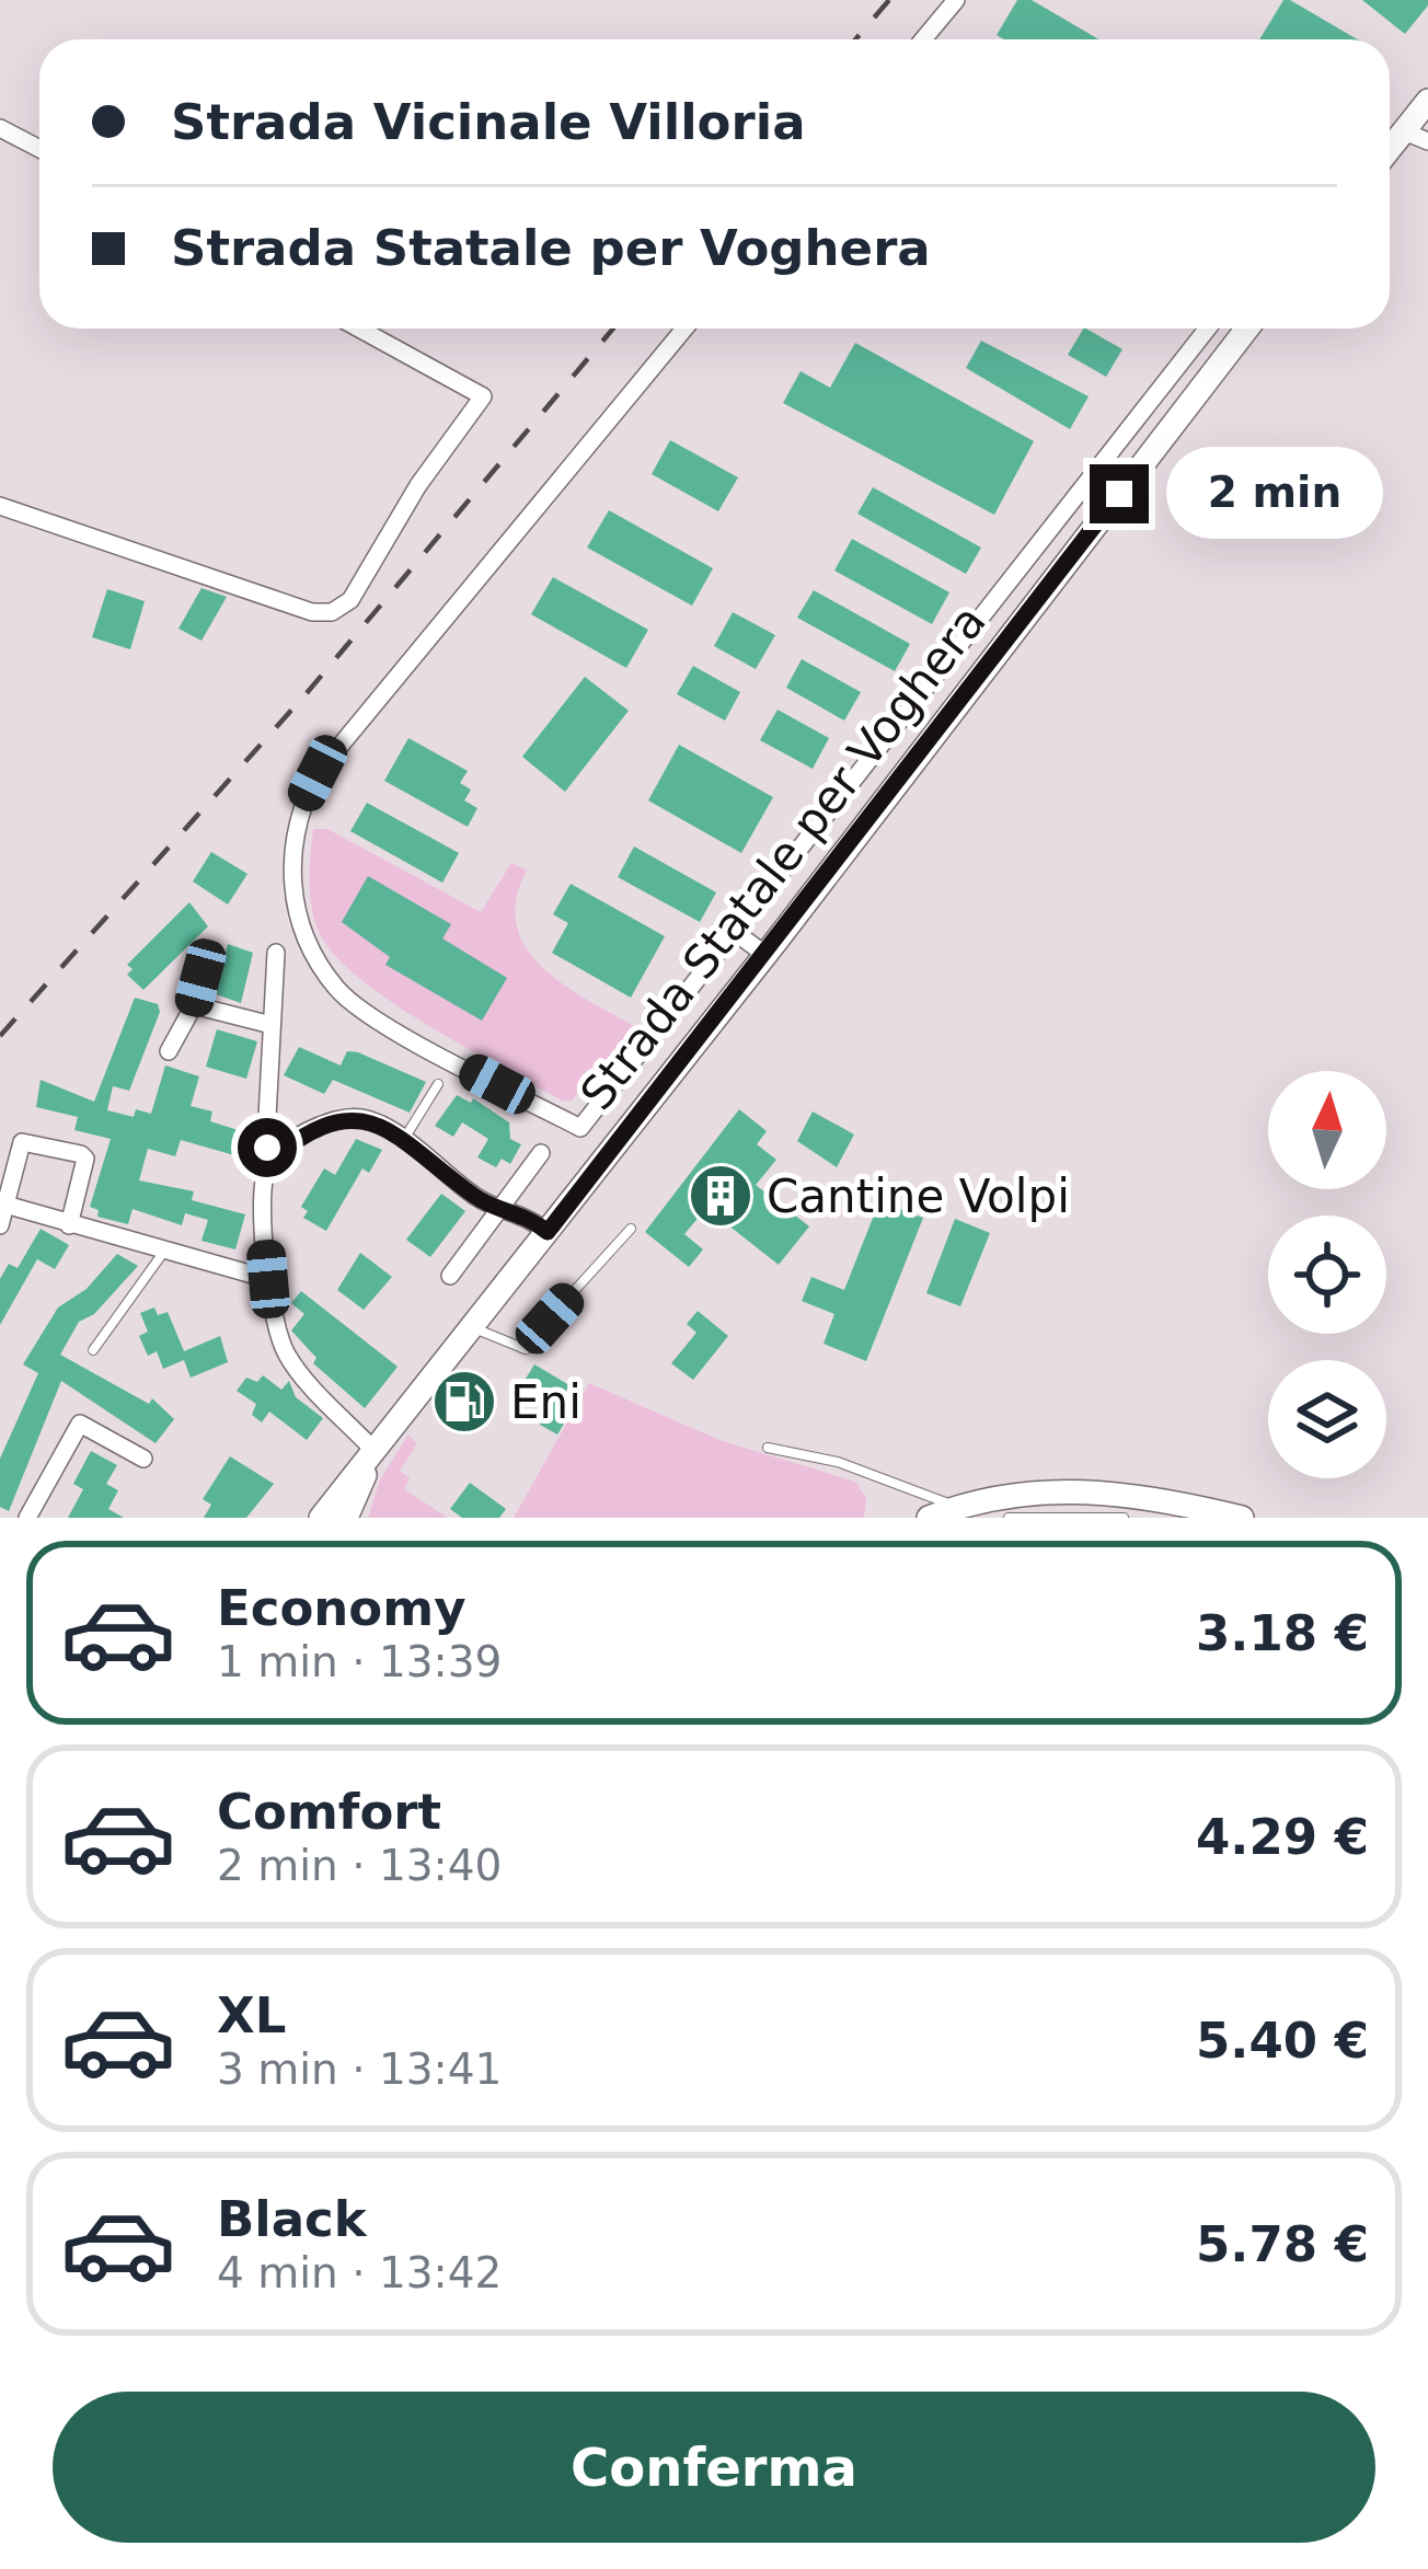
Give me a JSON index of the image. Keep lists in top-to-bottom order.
{
  "streets": {
    "main road": ["Strada Statale per Voghera"]
  },
  "places": {
    "building": ["Cantine Volpi"],
    "fuel station": ["Eni"]
  },
  "north": "top",
  "page": {
    "banner": ["Strada Vicinale Villoria", "Strada Statale per Voghera"],
    "bubble": "2 min",
    "list": [
      {
        "name": "Economy",
        "note": "1 min · 13:39",
        "value": "3.18 €"
      },
      {
        "name": "Comfort",
        "note": "2 min · 13:40",
        "value": "4.29 €"
      },
      {
        "name": "XL",
        "note": "3 min · 13:41",
        "value": "5.40 €"
      },
      {
        "name": "Black",
        "note": "4 min · 13:42",
        "value": "5.78 €"
      }
    ],
    "buttons": "Conferma"
  }
}
